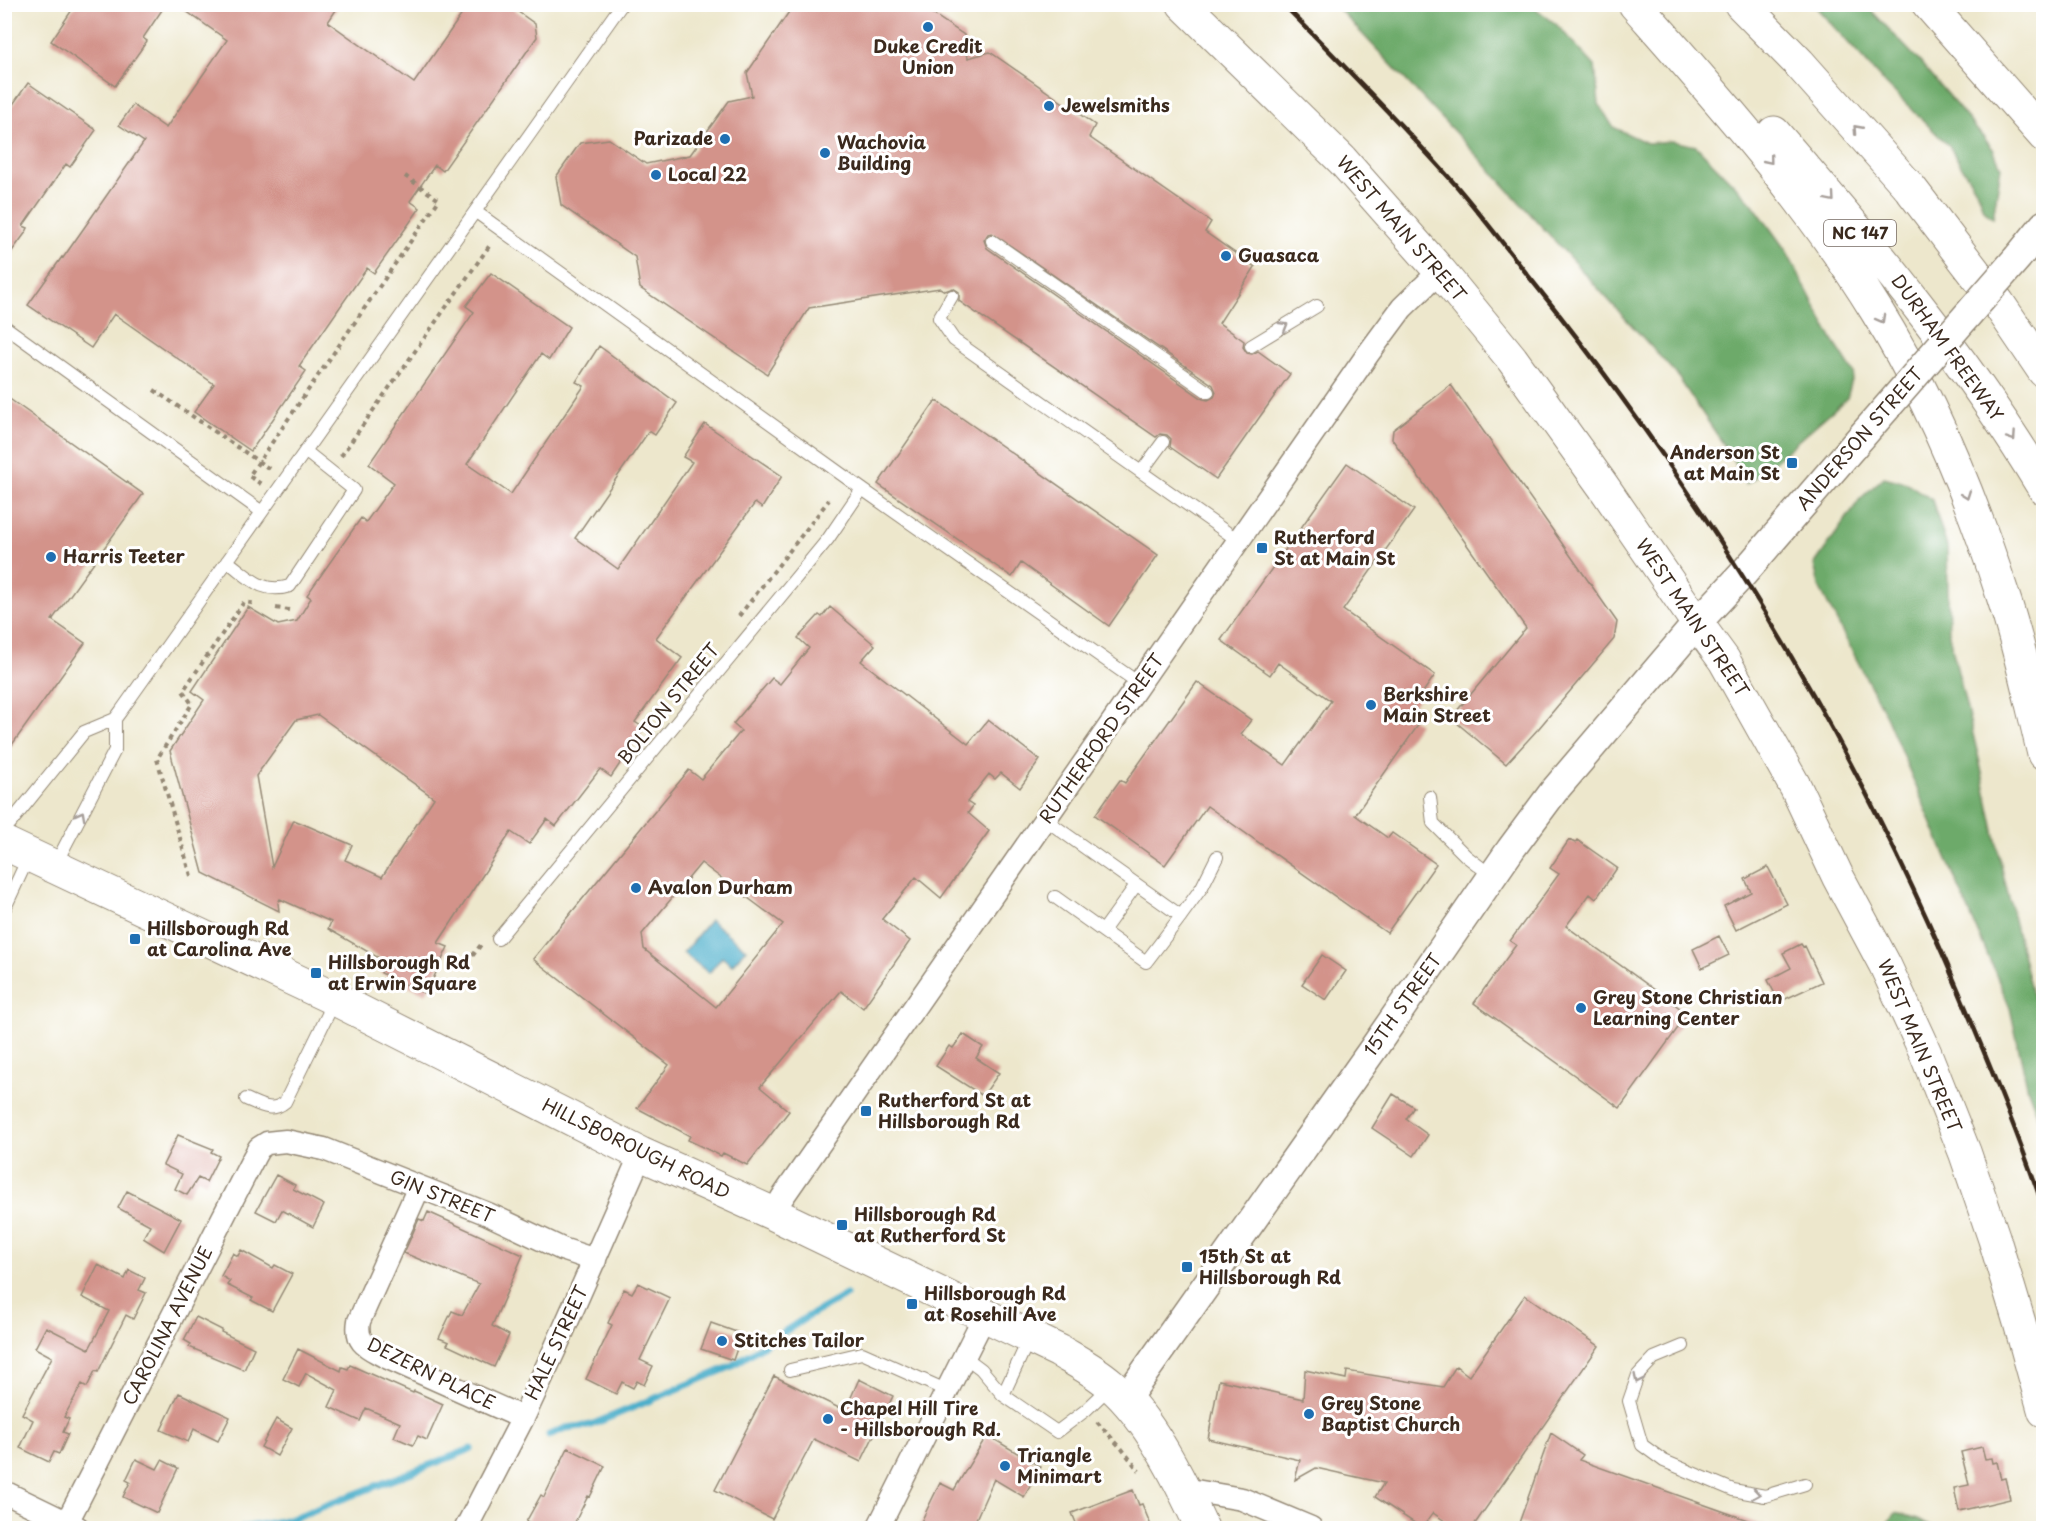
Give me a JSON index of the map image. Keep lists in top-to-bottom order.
{
  "streets": {
    "main road": [
      "WEST MAIN STREET",
      "NC 147",
      "DURHAM FREEWAY",
      "HILLSBOROUGH ROAD"
    ],
    "street": [
      "ANDERSON STREET",
      "RUTHERFORD STREET",
      "15TH STREET",
      "GIN STREET",
      "CAROLINA AVENUE",
      "HALE STREET",
      "DEZERN PLACE"
    ],
    "lane": ["BOLTON STREET"]
  },
  "crossings": [
    ["WEST MAIN STREET", "ANDERSON STREET"],
    ["WEST MAIN STREET", "RUTHERFORD STREET"],
    ["WEST MAIN STREET", "15TH STREET"],
    ["ANDERSON STREET", "15TH STREET"],
    ["RUTHERFORD STREET", "HILLSBOROUGH ROAD"],
    ["15TH STREET", "HILLSBOROUGH ROAD"],
    ["HILLSBOROUGH ROAD", "HALE STREET"],
    ["GIN STREET", "CAROLINA AVENUE"],
    ["GIN STREET", "HALE STREET"],
    ["GIN STREET", "DEZERN PLACE"],
    ["HALE STREET", "DEZERN PLACE"]
  ],
  "places": {
    "other": [
      "Duke Credit Union",
      "Jewelsmiths",
      "Parizade",
      "Wachovia Building",
      "Local 22",
      "Guasaca",
      "Harris Teeter",
      "Berkshire Main Street",
      "Avalon Durham",
      "Grey Stone Christian Learning Center",
      "Stitches Tailor",
      "Grey Stone Baptist Church",
      "Chapel Hill Tire - Hillsborough Rd.",
      "Triangle Minimart"
    ],
    "transit": [
      "Anderson St at Main St",
      "Rutherford St at Main St",
      "Hillsborough Rd at Carolina Ave",
      "Hillsborough Rd at Erwin Square",
      "Rutherford St at Hillsborough Rd",
      "Hillsborough Rd at Rutherford St",
      "15th St at Hillsborough Rd",
      "Hillsborough Rd at Rosehill Ave"
    ]
  }
}
